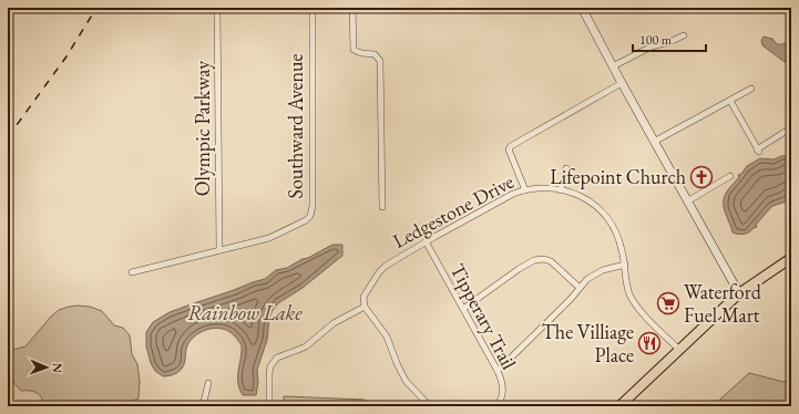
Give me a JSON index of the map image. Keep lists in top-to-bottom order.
{
  "streets": {
    "street": [
      "Southward Avenue",
      "Olympic Parkway",
      "Ledgestone Drive",
      "Tipperary Trail"
    ]
  },
  "crossings": [
    ["Southward Avenue", "Olympic Parkway"],
    ["Ledgestone Drive", "Tipperary Trail"]
  ],
  "water": ["Rainbow Lake"],
  "places": {
    "church": ["Lifepoint Church"],
    "supermarket": ["Waterford Fuel Mart"],
    "restaurant": ["The Villiage Place"]
  },
  "scale_bar": "100 m",
  "north": "right"
}
